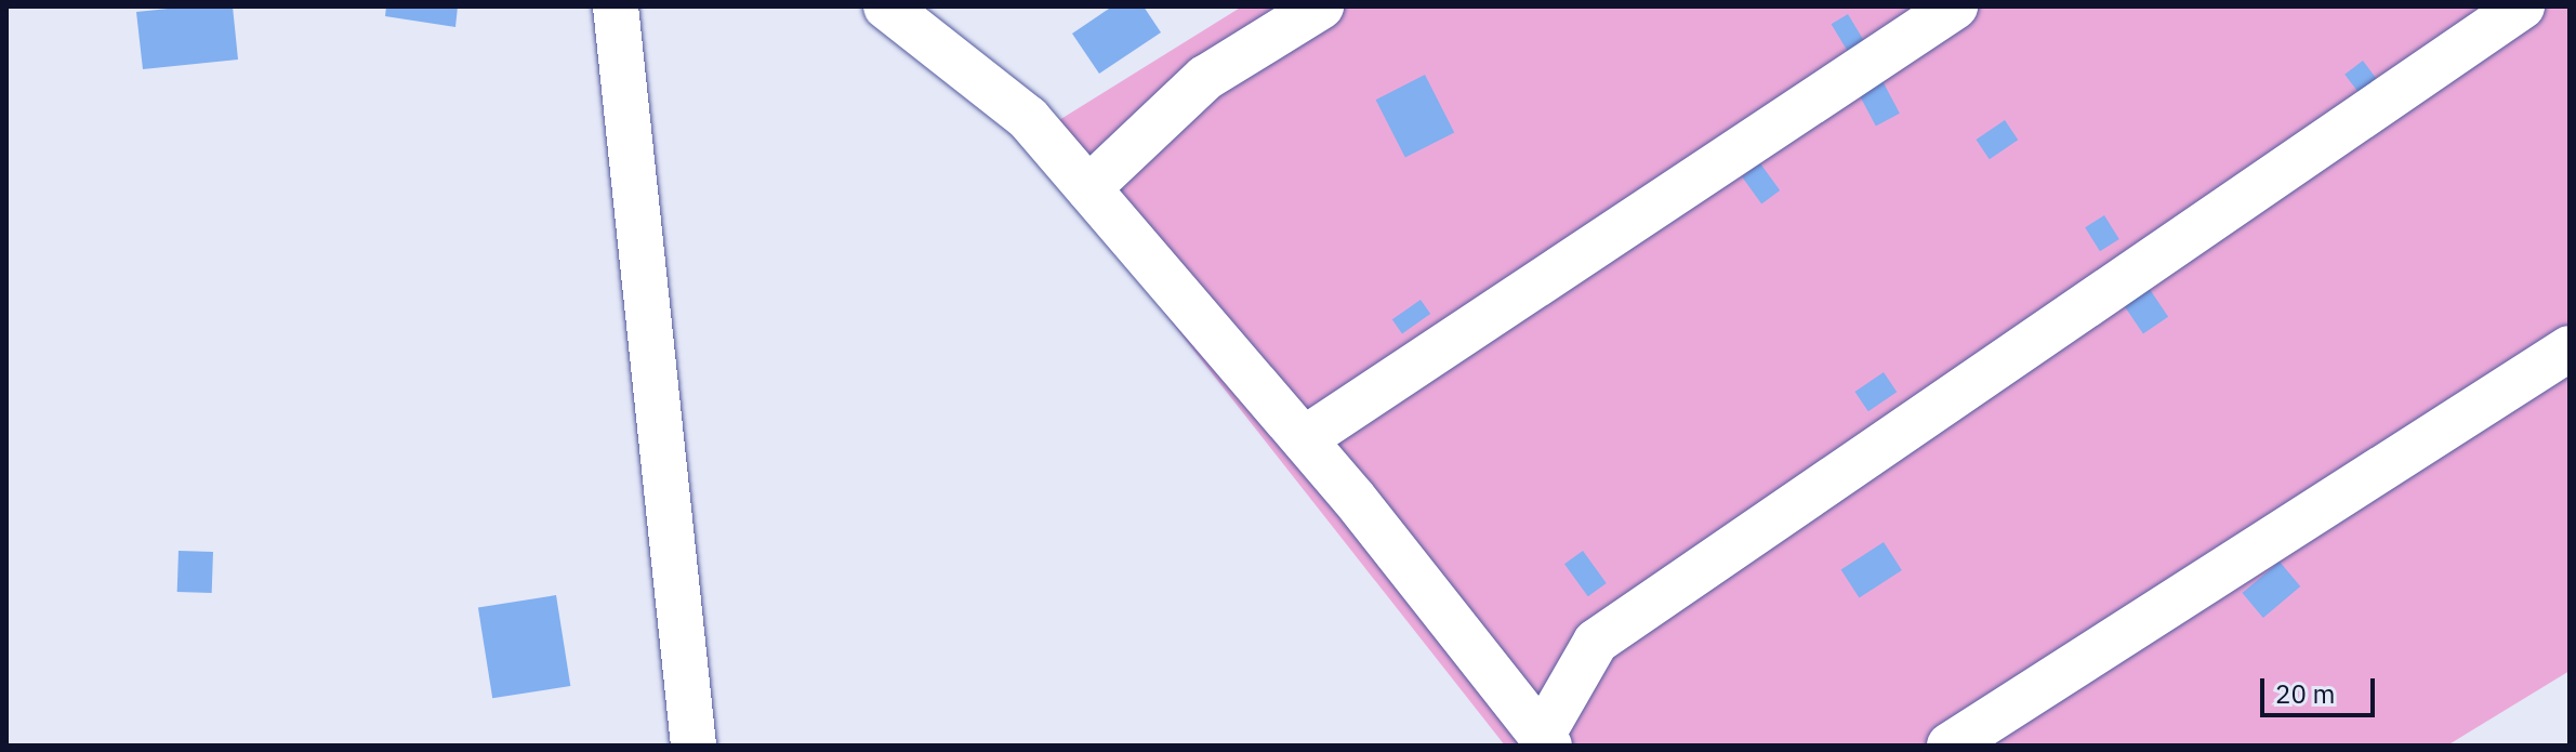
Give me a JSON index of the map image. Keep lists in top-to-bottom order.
{
  "scale_bar": "20 m"
}
